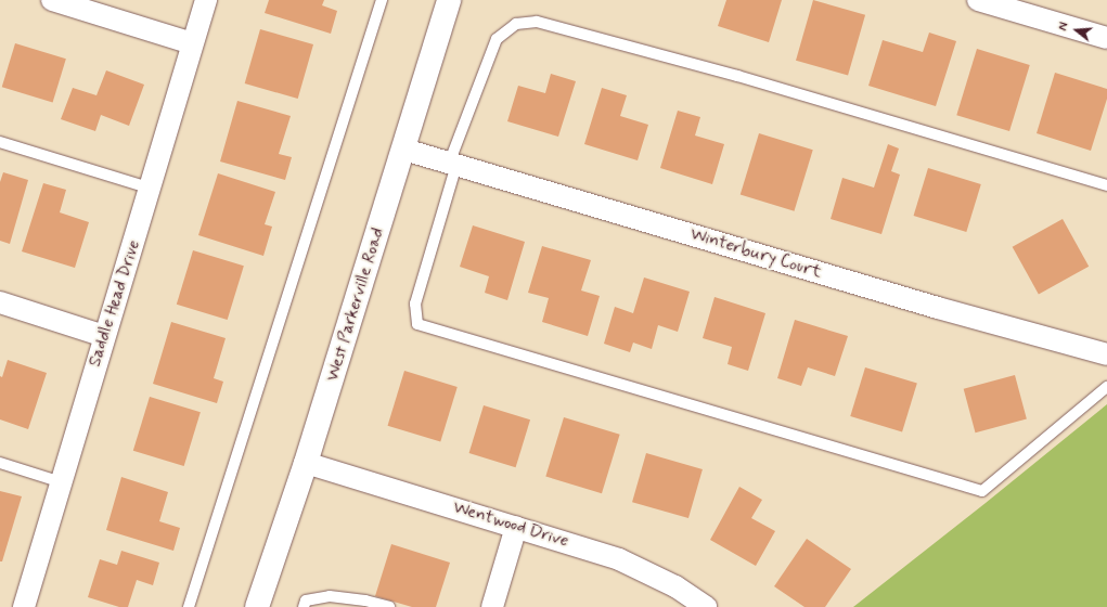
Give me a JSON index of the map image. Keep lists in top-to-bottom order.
{
  "streets": {
    "main road": ["West Parkerville Road"],
    "street": ["Winterbury Court", "Saddle Head Drive", "Wentwood Drive"]
  },
  "crossings": [
    ["Winterbury Court", "West Parkerville Road"],
    ["West Parkerville Road", "Wentwood Drive"]
  ],
  "north": "left"
}
